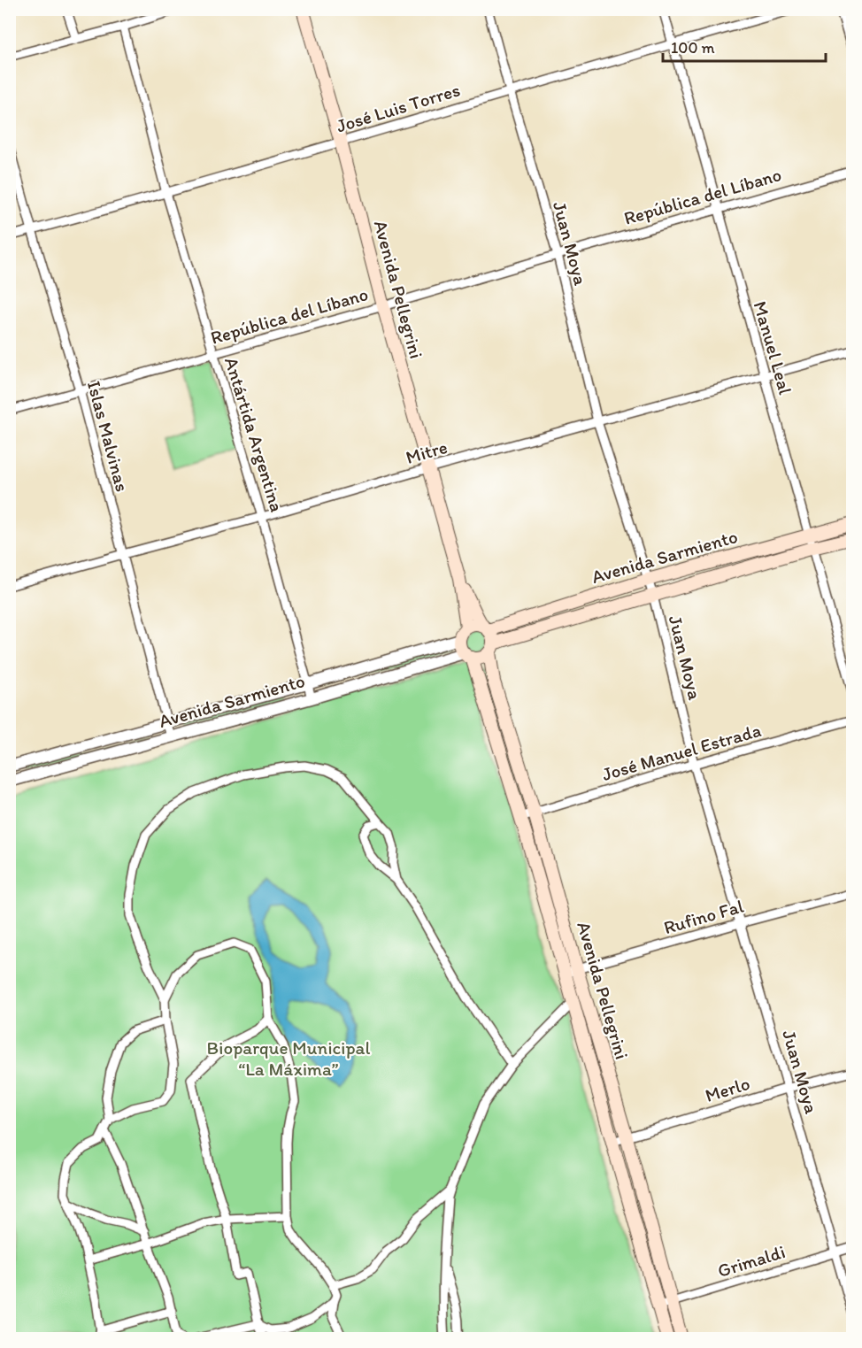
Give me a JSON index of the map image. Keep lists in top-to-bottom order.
{
  "streets": {
    "main road": ["Avenida Pellegrini", "Avenida Sarmiento"],
    "street": [
      "José Luis Torres",
      "República del Líbano",
      "Juan Moya",
      "Manuel Leal",
      "Antártida Argentina",
      "Islas Malvinas",
      "Mitre",
      "José Manuel Estrada",
      "Rufino Fal",
      "Merlo",
      "Grimaldi"
    ]
  },
  "crossings": [
    ["José Luis Torres", "Juan Moya"],
    ["José Luis Torres", "Avenida Pellegrini"],
    ["José Luis Torres", "Manuel Leal"],
    ["José Luis Torres", "Antártida Argentina"],
    ["José Luis Torres", "Islas Malvinas"],
    ["República del Líbano", "Juan Moya"],
    ["República del Líbano", "Avenida Pellegrini"],
    ["República del Líbano", "Manuel Leal"],
    ["República del Líbano", "Antártida Argentina"],
    ["República del Líbano", "Islas Malvinas"],
    ["Juan Moya", "Mitre"],
    ["Juan Moya", "Avenida Sarmiento"],
    ["Juan Moya", "José Manuel Estrada"],
    ["Juan Moya", "Rufino Fal"],
    ["Juan Moya", "Merlo"],
    ["Juan Moya", "Grimaldi"],
    ["Avenida Pellegrini", "Mitre"],
    ["Avenida Pellegrini", "Avenida Sarmiento"],
    ["Avenida Pellegrini", "José Manuel Estrada"],
    ["Avenida Pellegrini", "Rufino Fal"],
    ["Avenida Pellegrini", "Merlo"],
    ["Avenida Pellegrini", "Grimaldi"],
    ["Manuel Leal", "Mitre"],
    ["Manuel Leal", "Avenida Sarmiento"],
    ["Antártida Argentina", "Mitre"],
    ["Antártida Argentina", "Avenida Sarmiento"],
    ["Islas Malvinas", "Mitre"],
    ["Islas Malvinas", "Avenida Sarmiento"]
  ],
  "parks": ["Bioparque Municipal “La Máxima”"],
  "scale_bar": "100 m"
}
